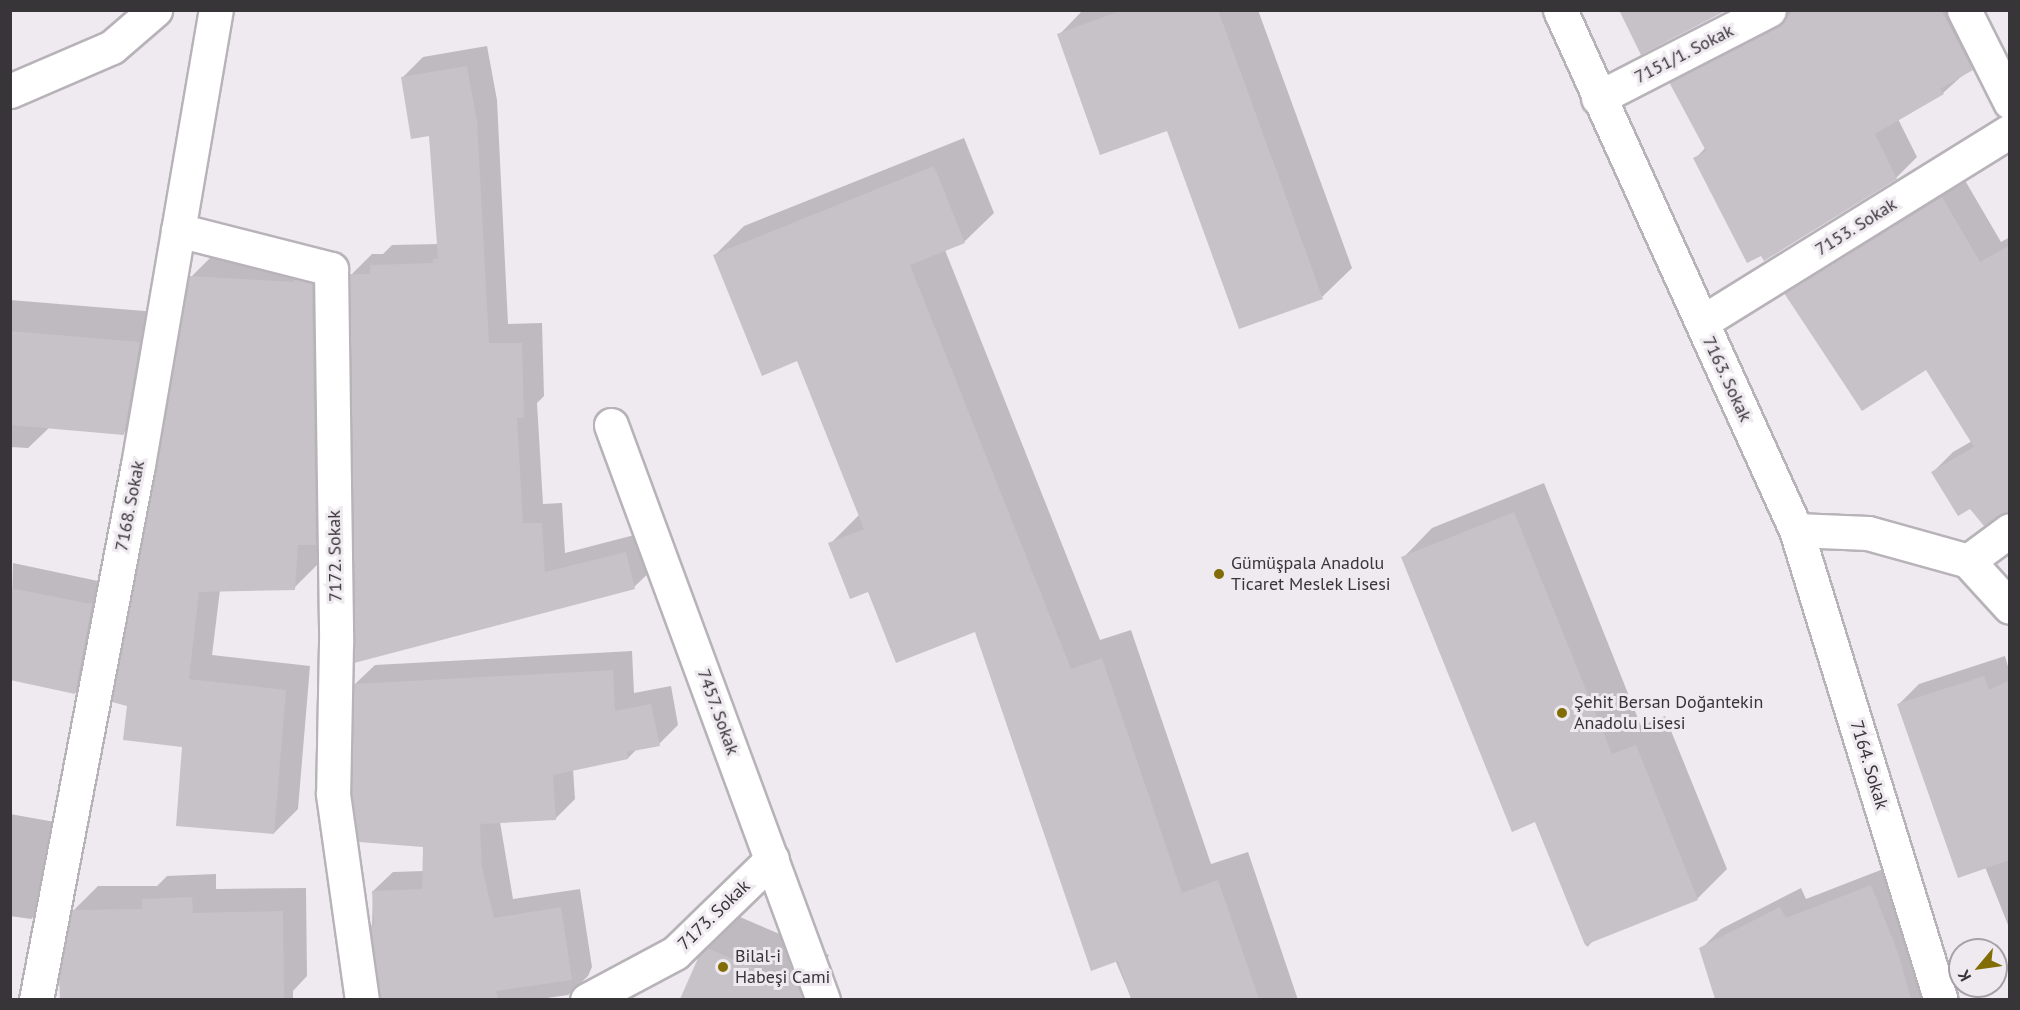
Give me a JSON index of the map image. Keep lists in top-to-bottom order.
{
  "streets": {
    "street": [
      "7151/1. Sokak",
      "7153. Sokak",
      "7163. Sokak",
      "7168. Sokak",
      "7172. Sokak",
      "7457. Sokak",
      "7164. Sokak",
      "7173. Sokak"
    ]
  },
  "crossings": [
    ["7151/1. Sokak", "7163. Sokak"],
    ["7153. Sokak", "7163. Sokak"],
    ["7163. Sokak", "7164. Sokak"],
    ["7168. Sokak", "7172. Sokak"],
    ["7457. Sokak", "7173. Sokak"]
  ],
  "places": ["Gümüşpala Anadolu Ticaret Meslek Lisesi", "Şehit Bersan Doğantekin Anadolu Lisesi", "Bilal-i Habeşi Cami"],
  "north": "bottom left"
}
